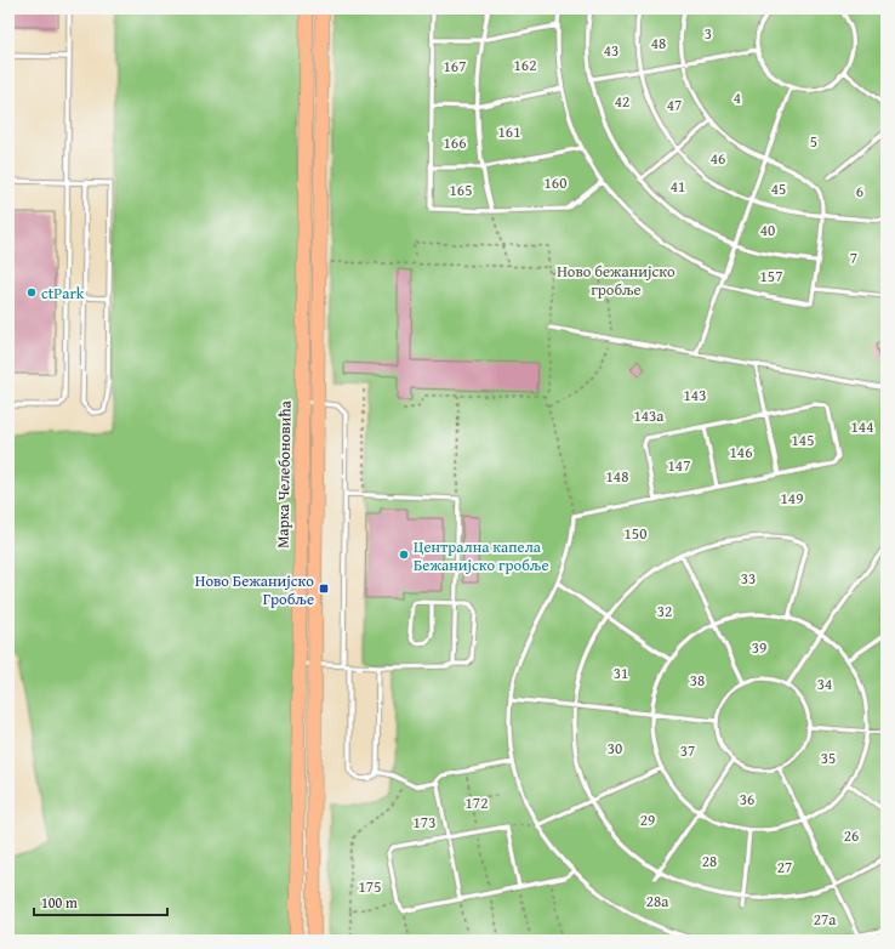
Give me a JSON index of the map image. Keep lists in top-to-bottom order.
{
  "streets": {
    "main road": ["Марка Челебоновића"]
  },
  "parks": [
    "3",
    "48",
    "43",
    "162",
    "167",
    "4",
    "42",
    "47",
    "161",
    "5",
    "166",
    "46",
    "160",
    "41",
    "45",
    "165",
    "6",
    "40",
    "7",
    "Ново бежанијско гробље",
    "157",
    "143",
    "143a",
    "144",
    "145",
    "146",
    "147",
    "148",
    "149",
    "150",
    "33",
    "32",
    "39",
    "31",
    "38",
    "34",
    "30",
    "37",
    "35",
    "36",
    "172",
    "29",
    "173",
    "26",
    "28",
    "27",
    "175",
    "28a",
    "27a"
  ],
  "places": {
    "other": ["ctPark", "Централна капела Бежанијско гробље"],
    "transit": ["Ново Бежанијско Гробље"]
  },
  "scale_bar": "100 m"
}
